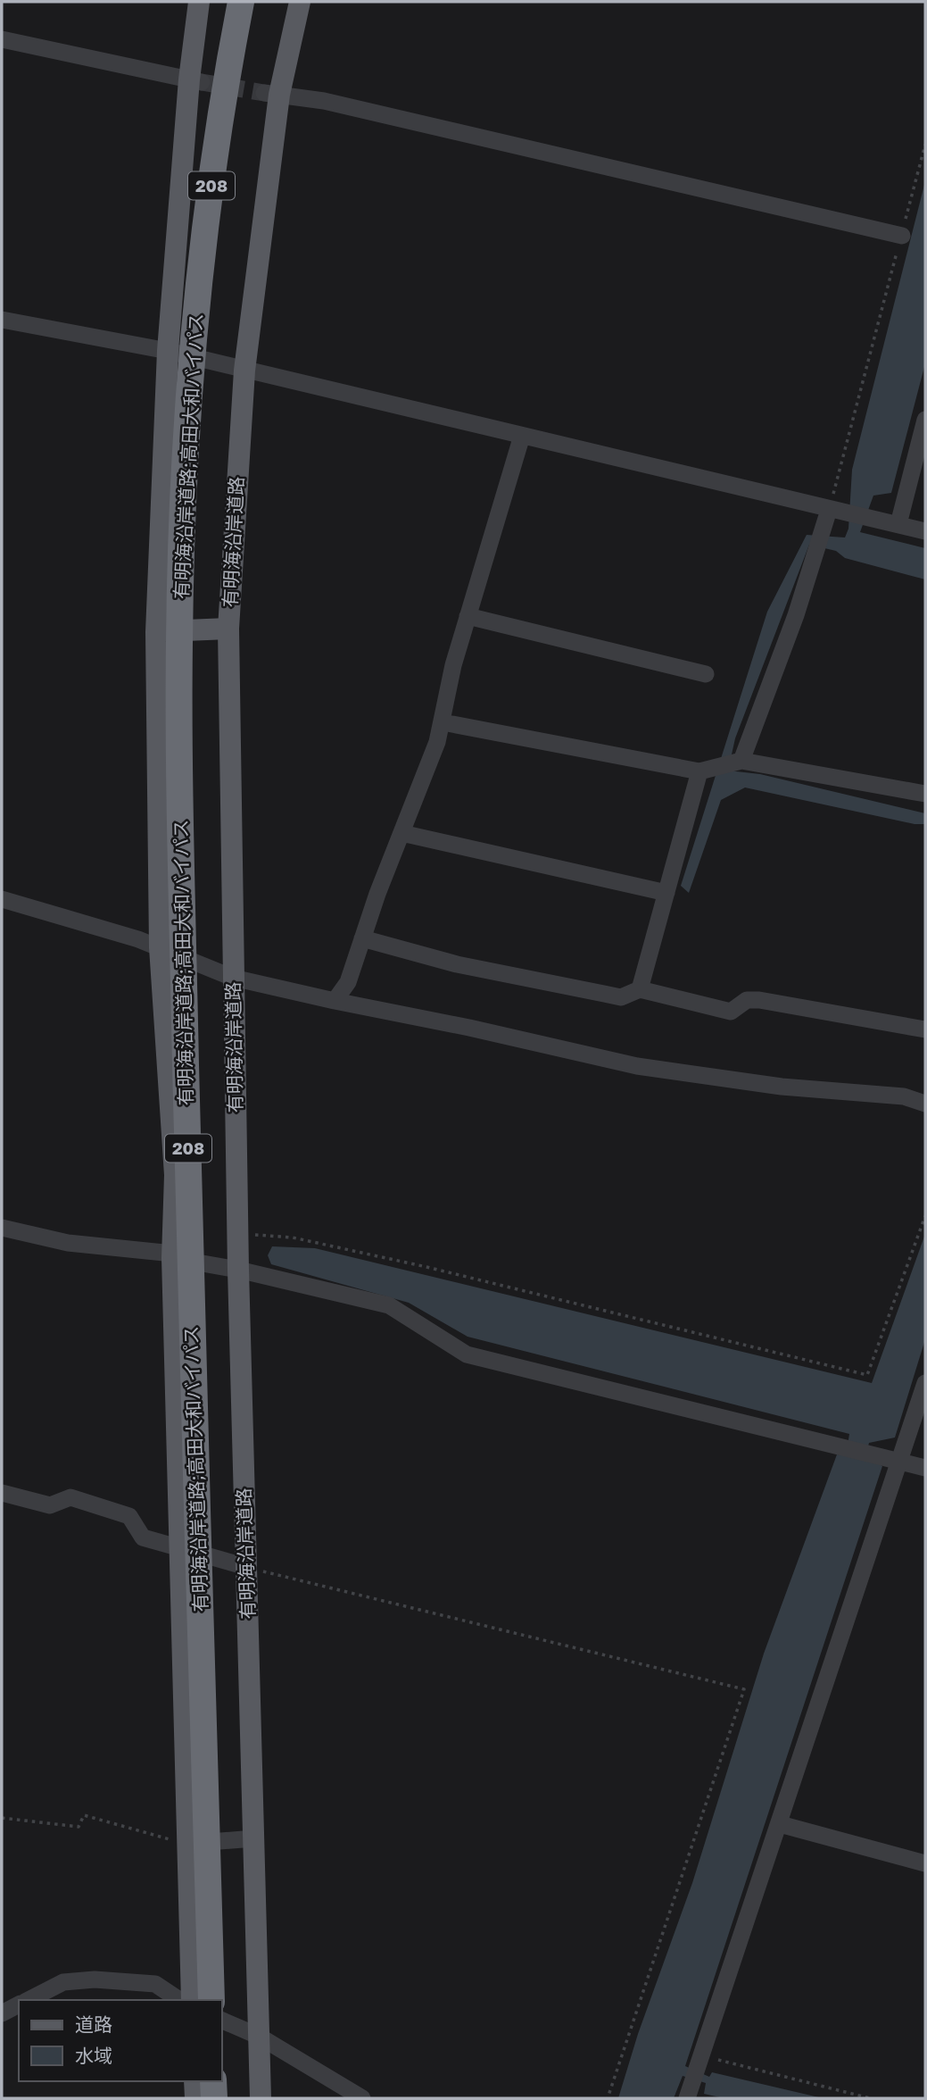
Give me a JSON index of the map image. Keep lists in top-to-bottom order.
{
  "streets": {
    "highway": ["208", "有明海沿岸道路;高田大和バイパス"],
    "main road": ["有明海沿岸道路"]
  },
  "legend": ["道路", "水域"]
}
